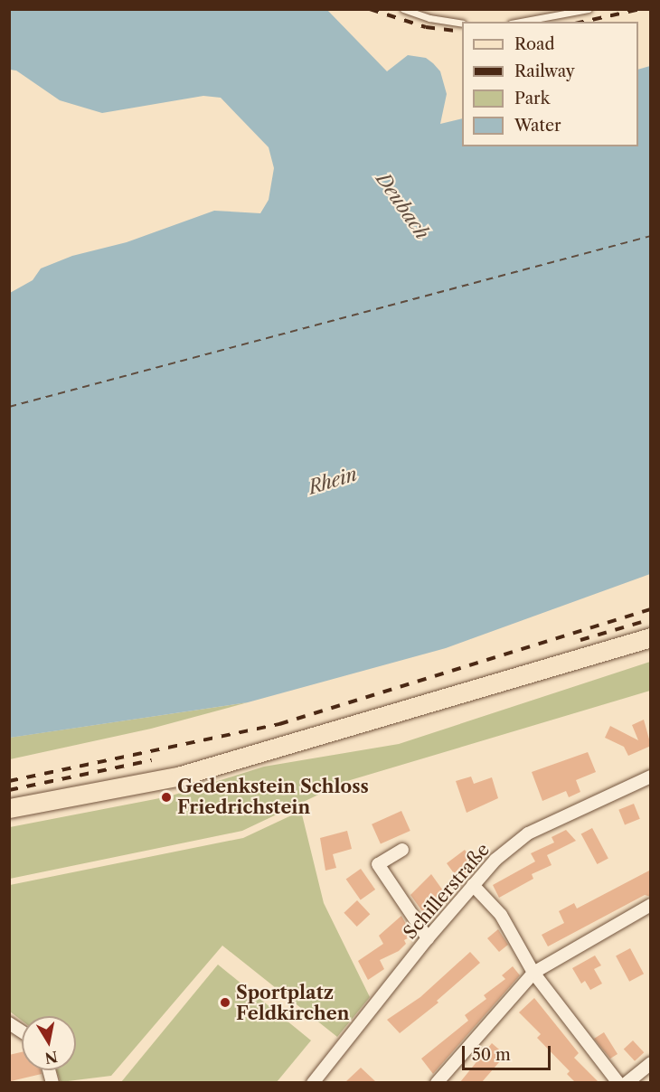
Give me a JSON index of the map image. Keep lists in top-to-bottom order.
{
  "streets": {
    "street": ["Schillerstraße"]
  },
  "water": ["Deubach", "Rhein"],
  "places": ["Gedenkstein Schloss Friedrichstein", "Sportplatz Feldkirchen"],
  "legend": [
    "Road",
    "Railway",
    "Park",
    "Water"
  ],
  "scale_bar": "50 m",
  "north": "bottom"
}
